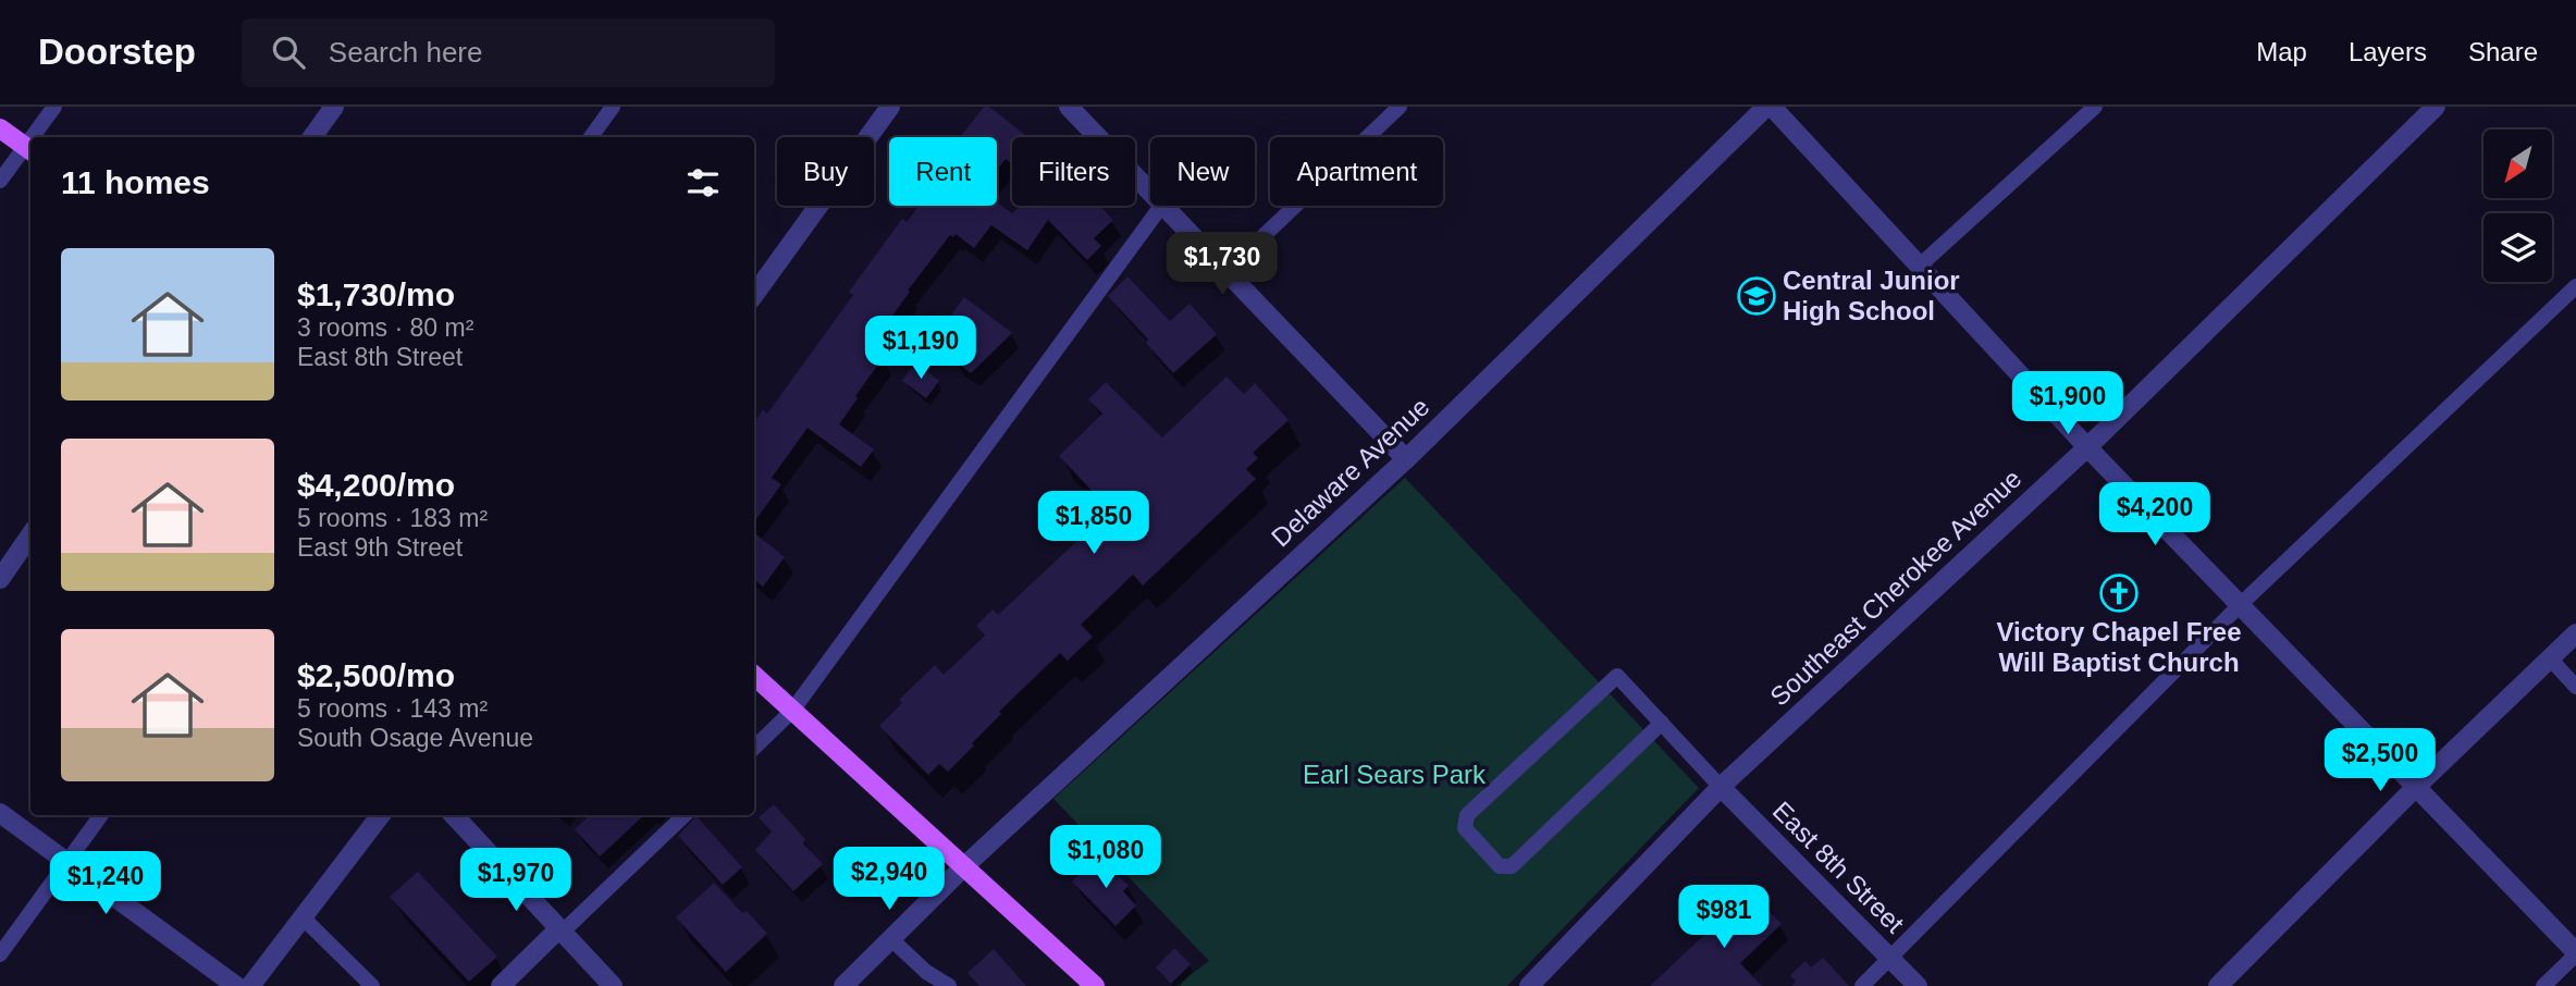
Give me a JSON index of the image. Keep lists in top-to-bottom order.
{
  "streets": {
    "street": ["Delaware Avenue", "Southeast Cherokee Avenue", "East 8th Street"]
  },
  "crossings": [
    ["Southeast Cherokee Avenue", "East 8th Street"]
  ],
  "parks": ["Earl Sears Park"],
  "places": {
    "school or university": ["Central Junior High School"],
    "church": ["Victory Chapel Free Will Baptist Church"]
  },
  "north": "bottom left",
  "page": {
    "header": "Doorstep",
    "search": "Search here",
    "nav": ["Map", "Layers", "Share"],
    "chip": [
      "Buy",
      "Rent",
      "Filters",
      "New",
      "Apartment"
    ],
    "heading": "11 homes",
    "list": [
      {
        "name": "$1,730/mo",
        "note": "3 rooms · 80 m² · East 8th Street"
      },
      {
        "name": "$4,200/mo",
        "note": "5 rooms · 183 m² · East 9th Street"
      },
      {
        "name": "$2,500/mo",
        "note": "5 rooms · 143 m² · South Osage Avenue"
      }
    ],
    "price": [
      "$1,730",
      "$1,190",
      "$1,900",
      "$4,200",
      "$1,850",
      "$2,500",
      "$1,080",
      "$2,940",
      "$1,970",
      "$1,240",
      "$981"
    ]
  }
}
